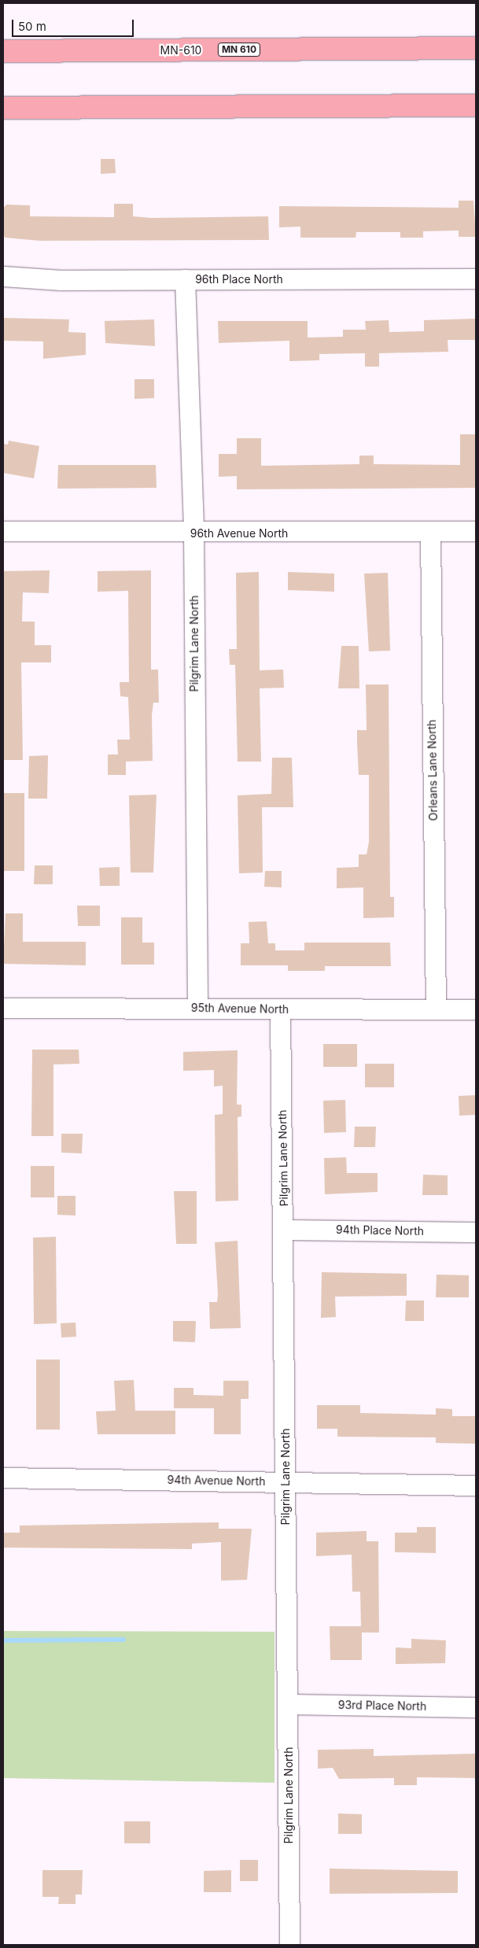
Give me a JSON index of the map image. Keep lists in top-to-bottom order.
{
  "streets": {
    "highway": ["MN 610", "MN-610"],
    "street": [
      "96th Place North",
      "96th Avenue North",
      "Pilgrim Lane North",
      "Orleans Lane North",
      "95th Avenue North",
      "94th Place North",
      "94th Avenue North",
      "93rd Place North"
    ]
  },
  "crossings": [
    ["96th Place North", "Pilgrim Lane North"],
    ["96th Avenue North", "Pilgrim Lane North"],
    ["96th Avenue North", "Orleans Lane North"],
    ["Pilgrim Lane North", "95th Avenue North"],
    ["Pilgrim Lane North", "94th Place North"],
    ["Pilgrim Lane North", "94th Avenue North"],
    ["Pilgrim Lane North", "93rd Place North"],
    ["Orleans Lane North", "95th Avenue North"]
  ],
  "scale_bar": "50 m"
}
